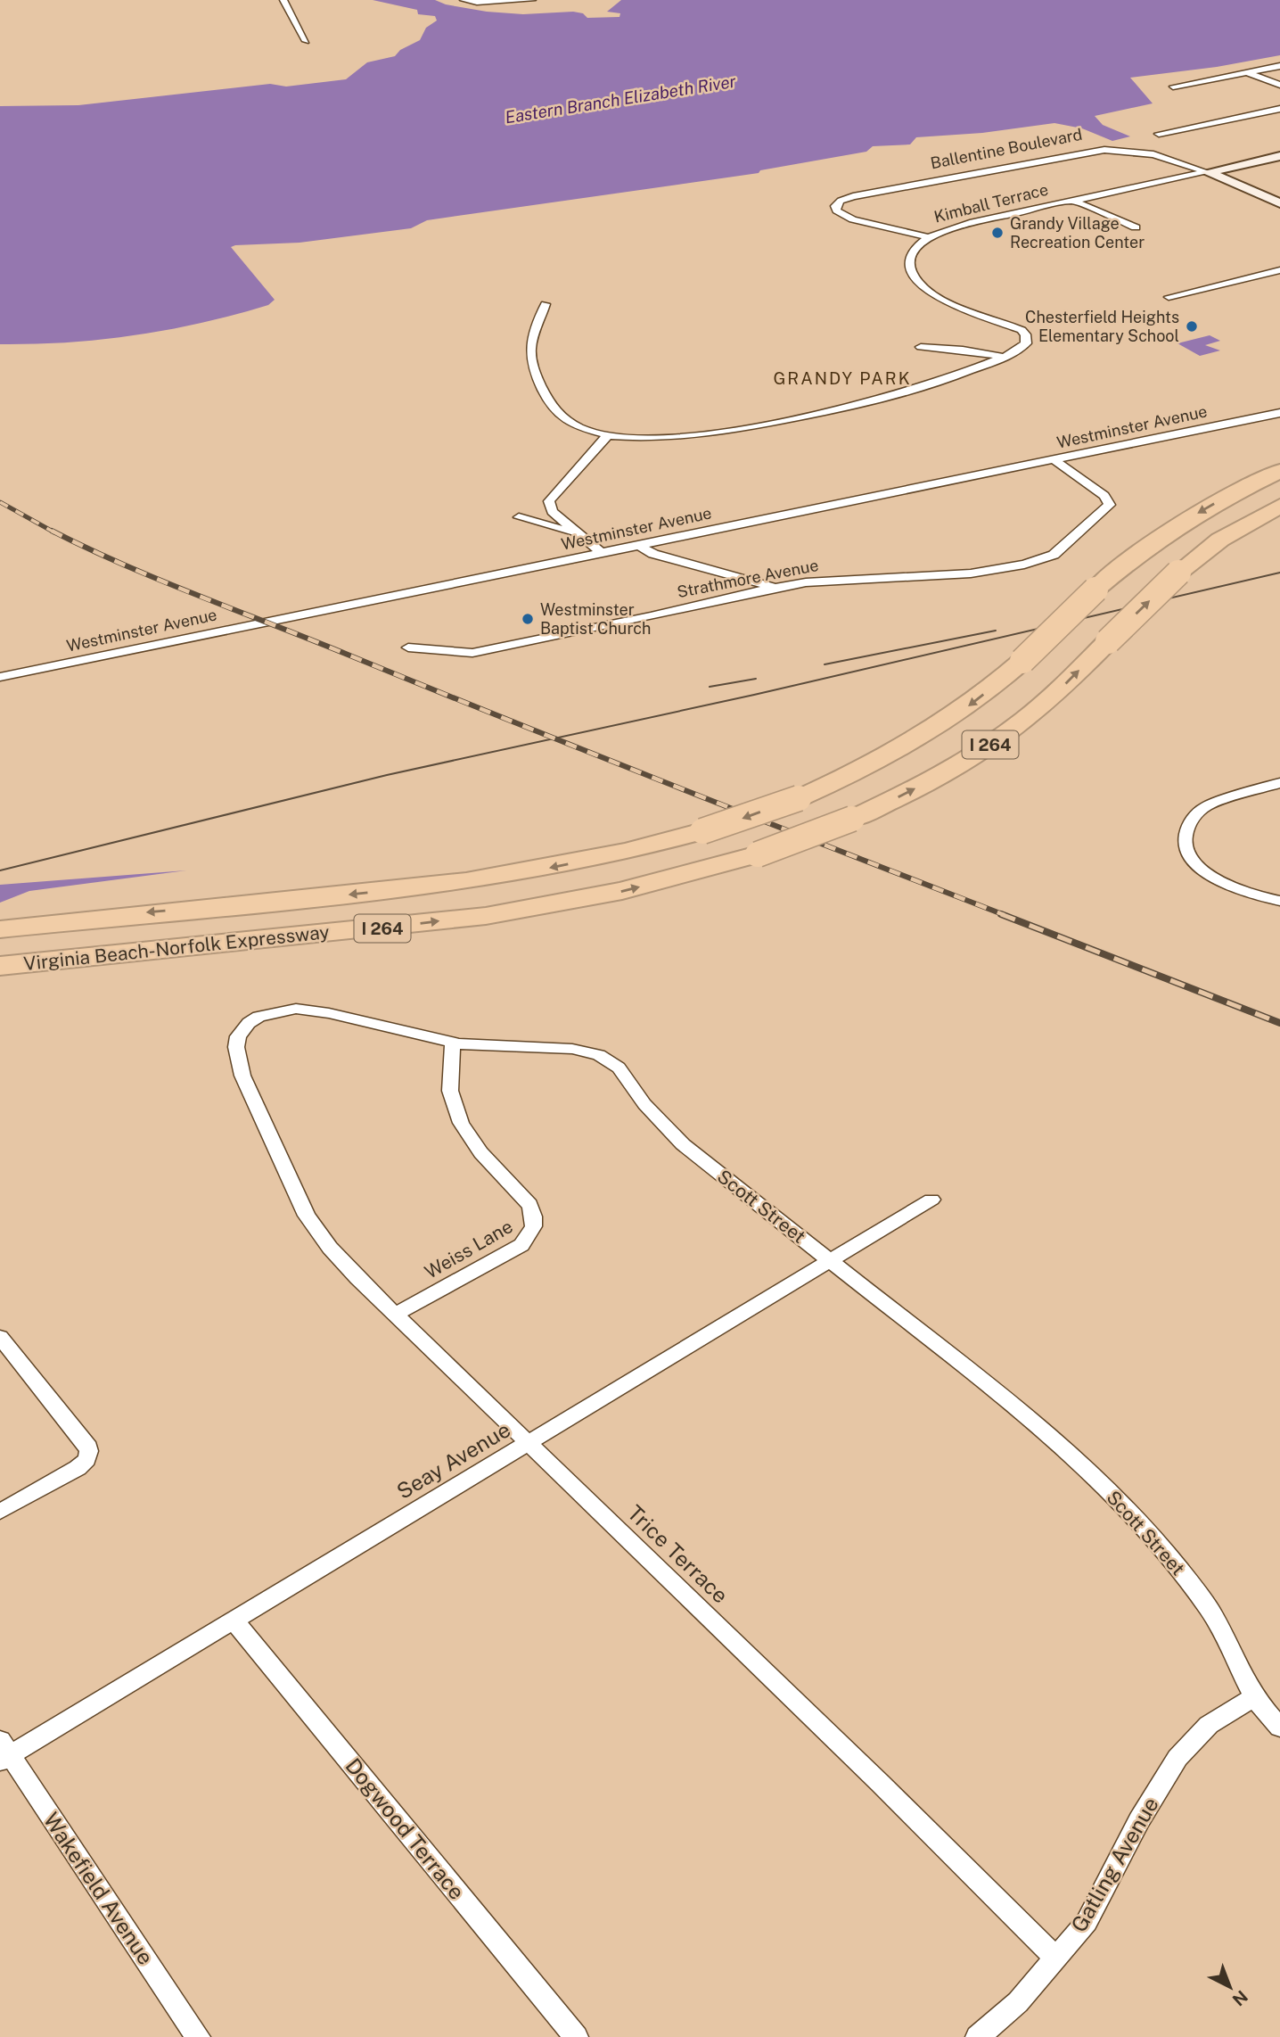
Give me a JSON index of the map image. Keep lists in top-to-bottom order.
{
  "streets": {
    "highway": ["I 264", "Virginia Beach-Norfolk Expressway"],
    "street": [
      "Ballentine Boulevard",
      "Kimball Terrace",
      "Westminster Avenue",
      "Strathmore Avenue",
      "Scott Street",
      "Weiss Lane",
      "Seay Avenue",
      "Trice Terrace",
      "Dogwood Terrace",
      "Gatling Avenue",
      "Wakefield Avenue"
    ]
  },
  "crossings": [
    ["Ballentine Boulevard", "Kimball Terrace"],
    ["Westminster Avenue", "Strathmore Avenue"],
    ["Scott Street", "Weiss Lane"],
    ["Scott Street", "Seay Avenue"],
    ["Scott Street", "Trice Terrace"],
    ["Scott Street", "Gatling Avenue"],
    ["Weiss Lane", "Trice Terrace"],
    ["Seay Avenue", "Trice Terrace"],
    ["Seay Avenue", "Dogwood Terrace"],
    ["Seay Avenue", "Wakefield Avenue"],
    ["Trice Terrace", "Gatling Avenue"]
  ],
  "districts": ["GRANDY PARK"],
  "water": ["Eastern Branch Elizabeth River"],
  "places": ["Grandy Village Recreation Center", "Chesterfield Heights Elementary School", "Westminster Baptist Church"],
  "north": "bottom right"
}
